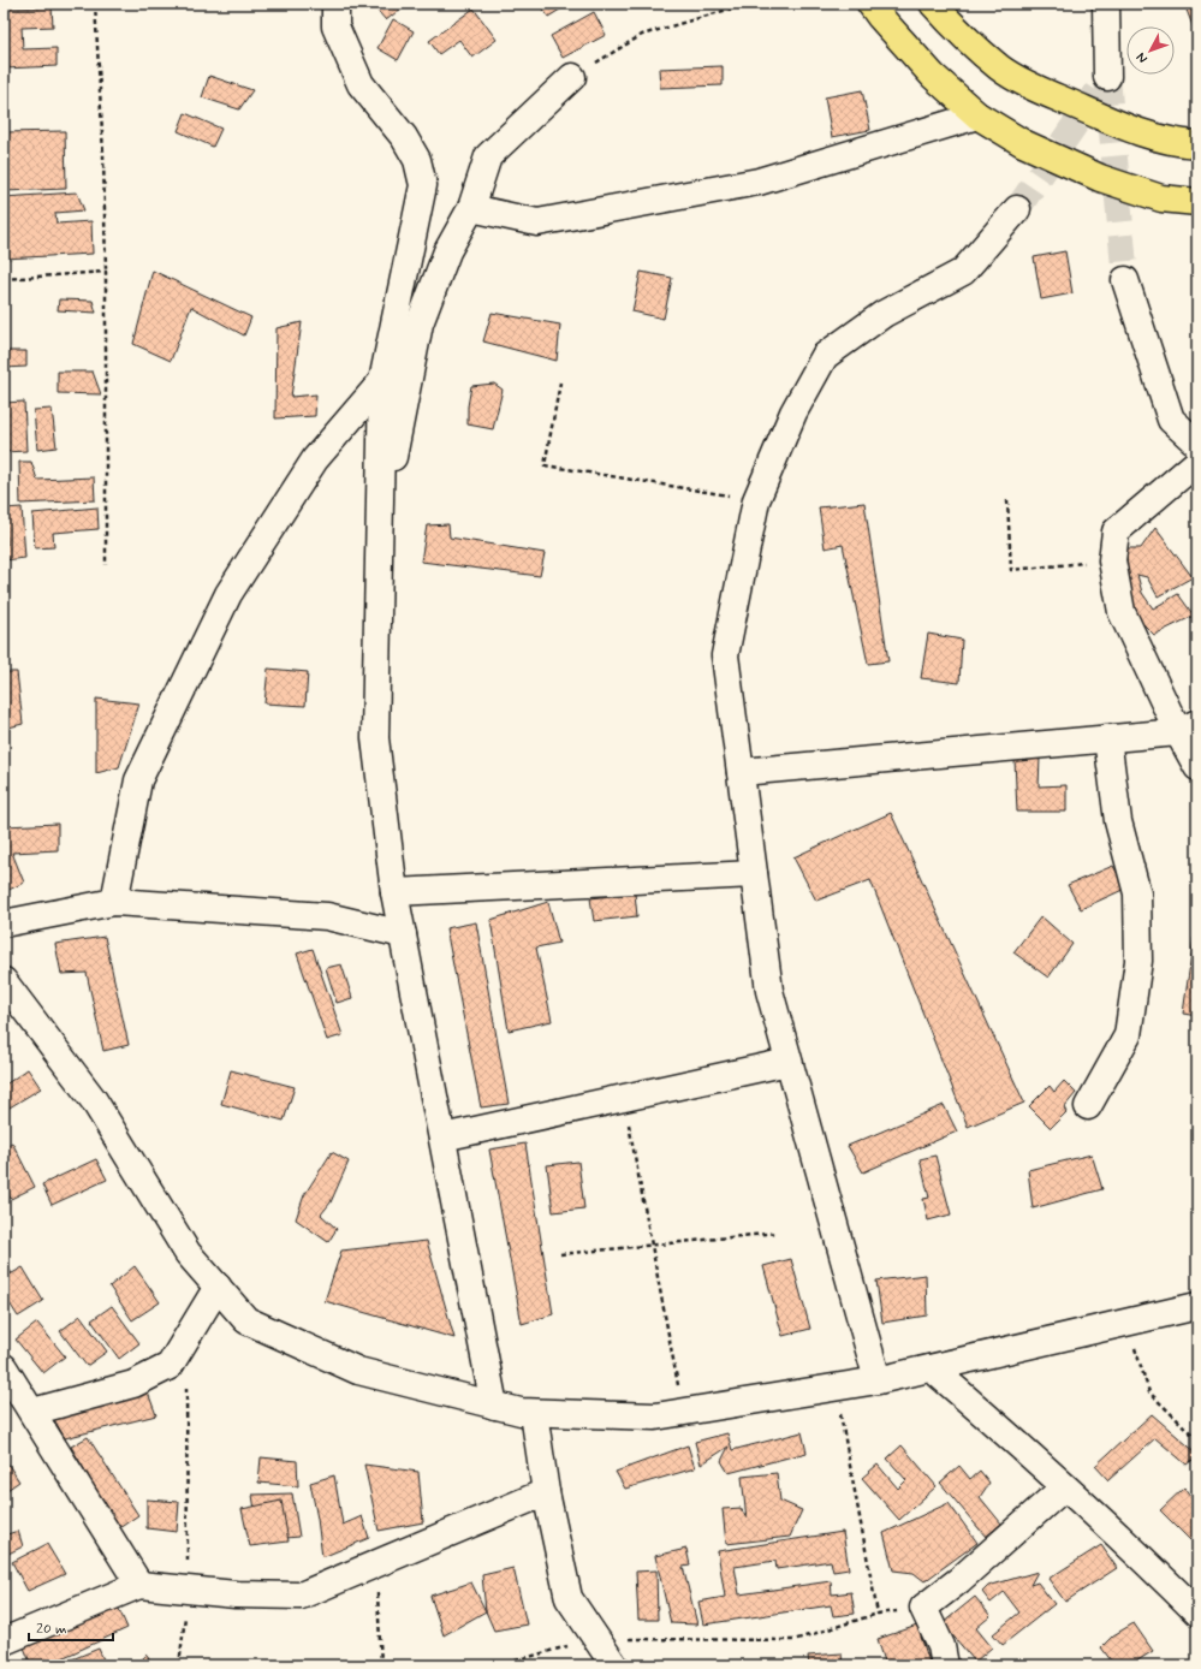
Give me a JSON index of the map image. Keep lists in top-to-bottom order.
{
  "scale_bar": "20 m",
  "north": "bottom left"
}
